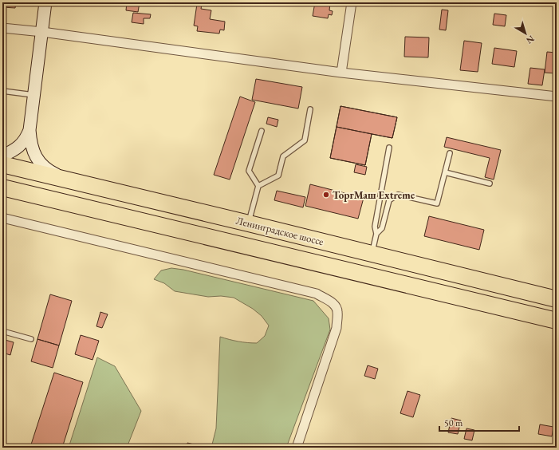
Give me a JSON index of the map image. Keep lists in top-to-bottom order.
{
  "streets": {
    "highway": ["Ленинградское шоссе"]
  },
  "places": ["ТоргМаш Extreme"],
  "scale_bar": "50 m",
  "north": "bottom right"
}
